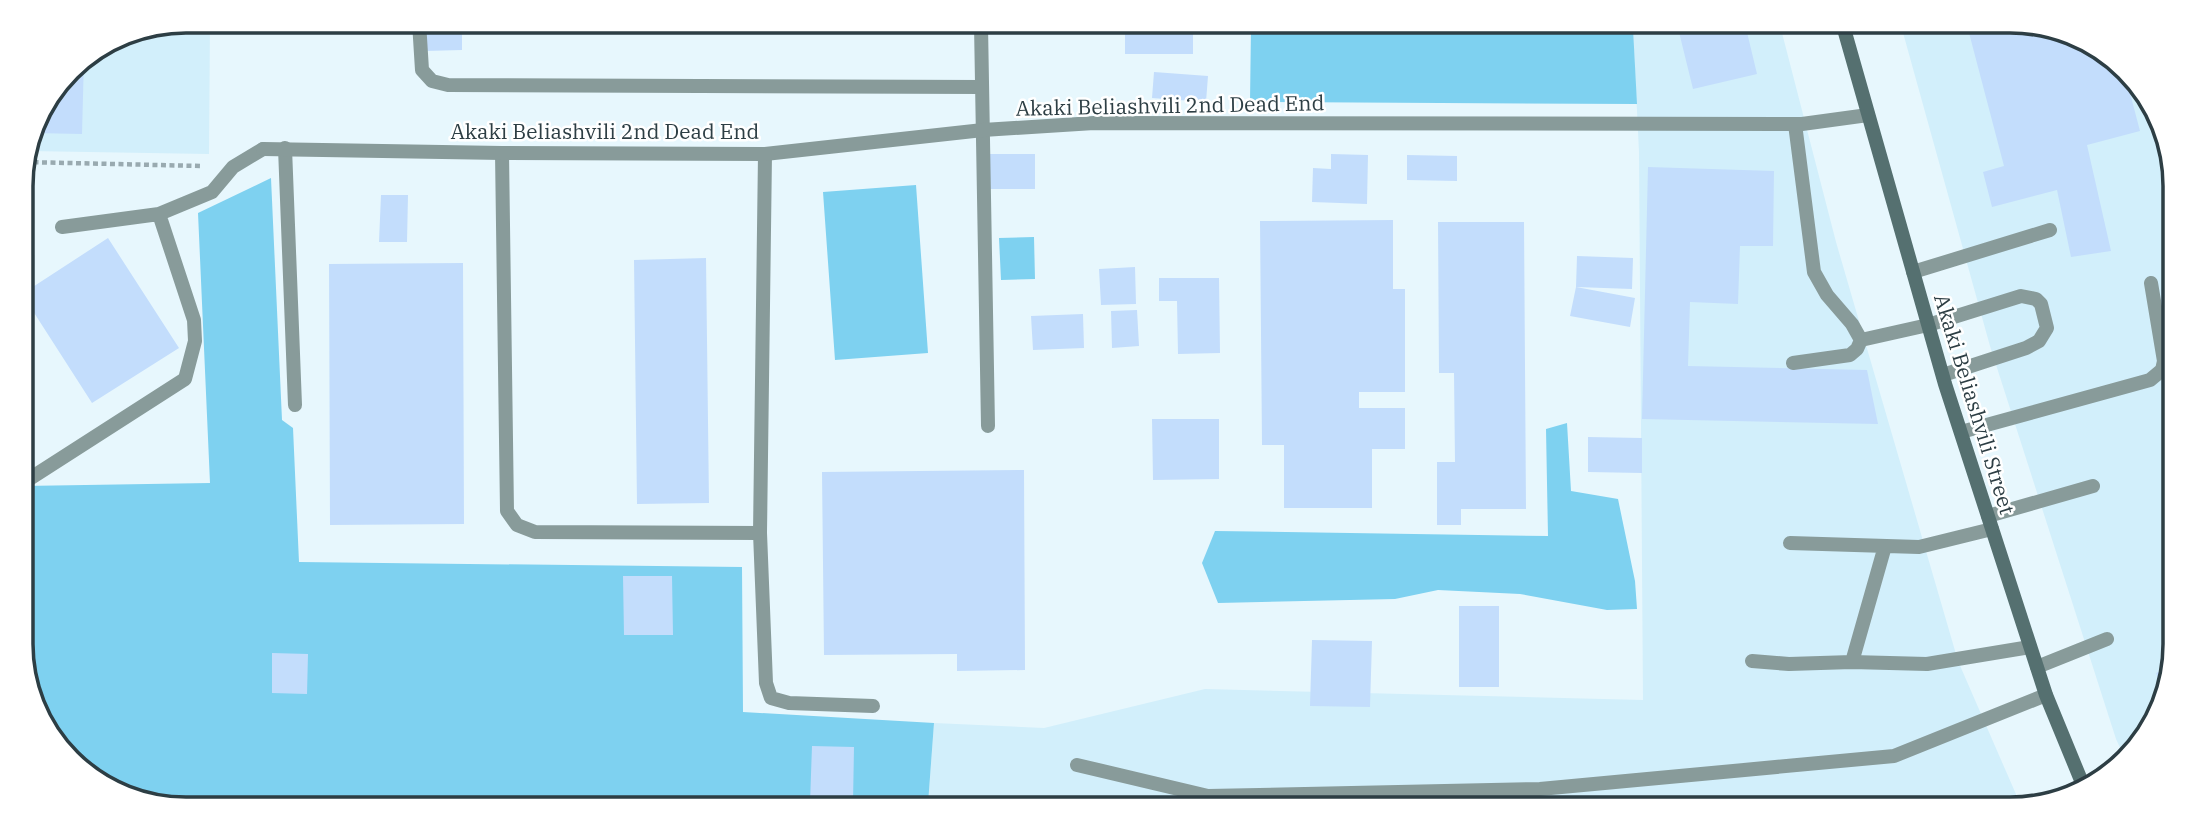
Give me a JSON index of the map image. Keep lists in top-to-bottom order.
{
  "streets": {
    "main road": ["Akaki Beliashvili Street"],
    "street": ["Akaki Beliashvili 2nd Dead End"]
  },
  "crossings": [
    ["Akaki Beliashvili 2nd Dead End", "Akaki Beliashvili Street"]
  ]
}
